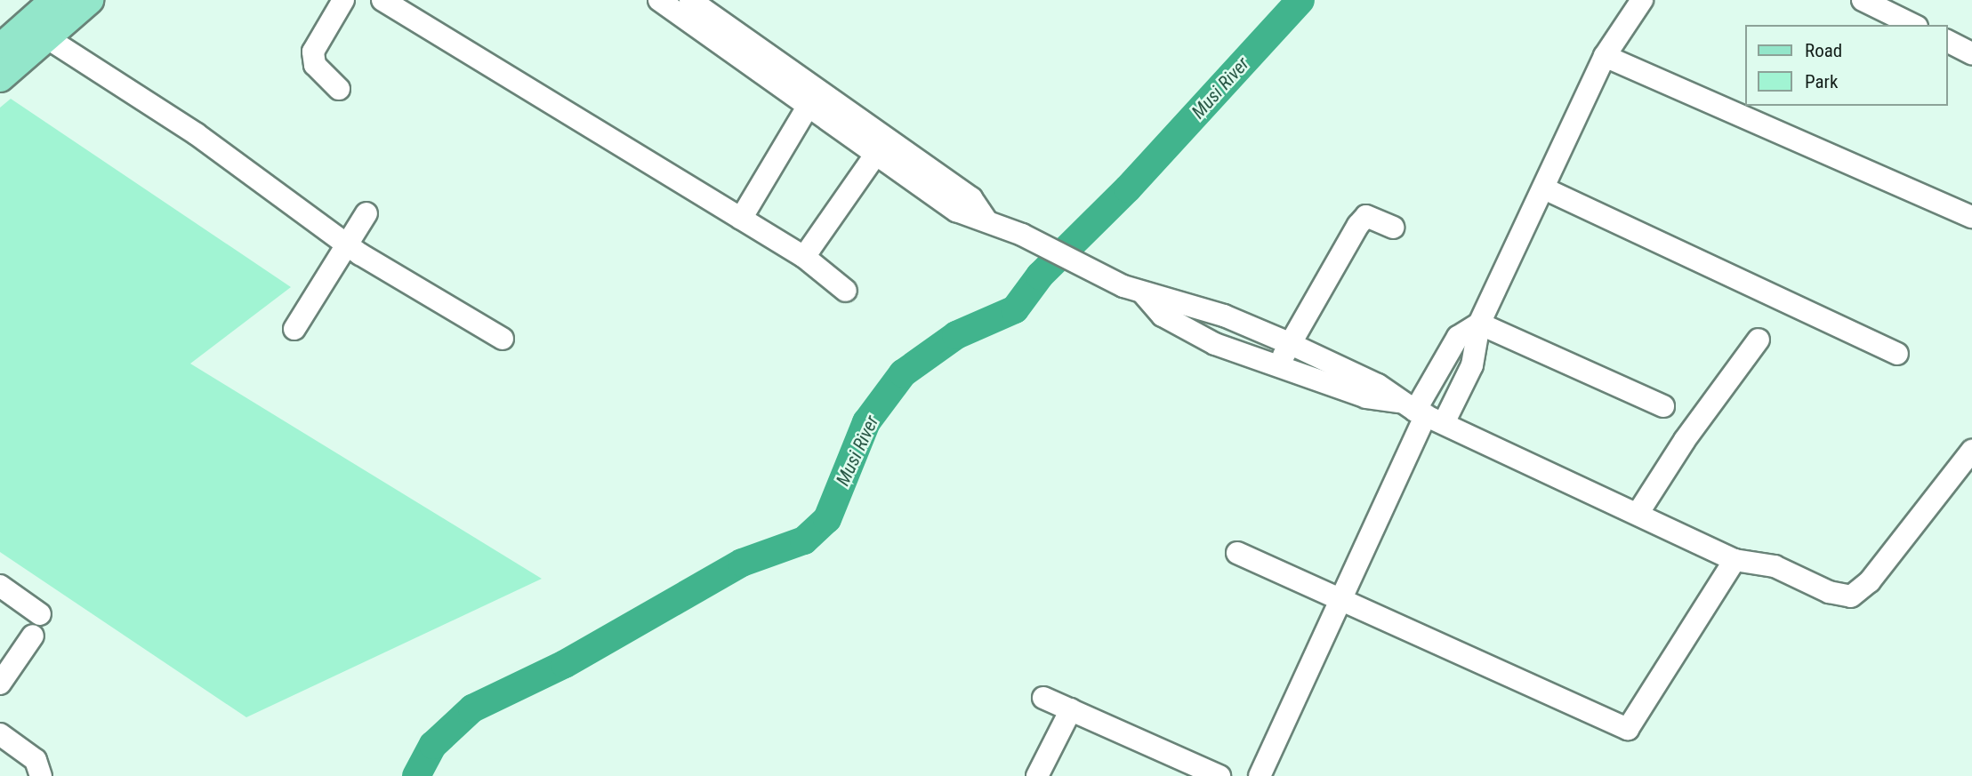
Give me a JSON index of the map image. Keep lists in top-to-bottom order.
{
  "water": ["Musi River"],
  "legend": ["Road", "Park"]
}
